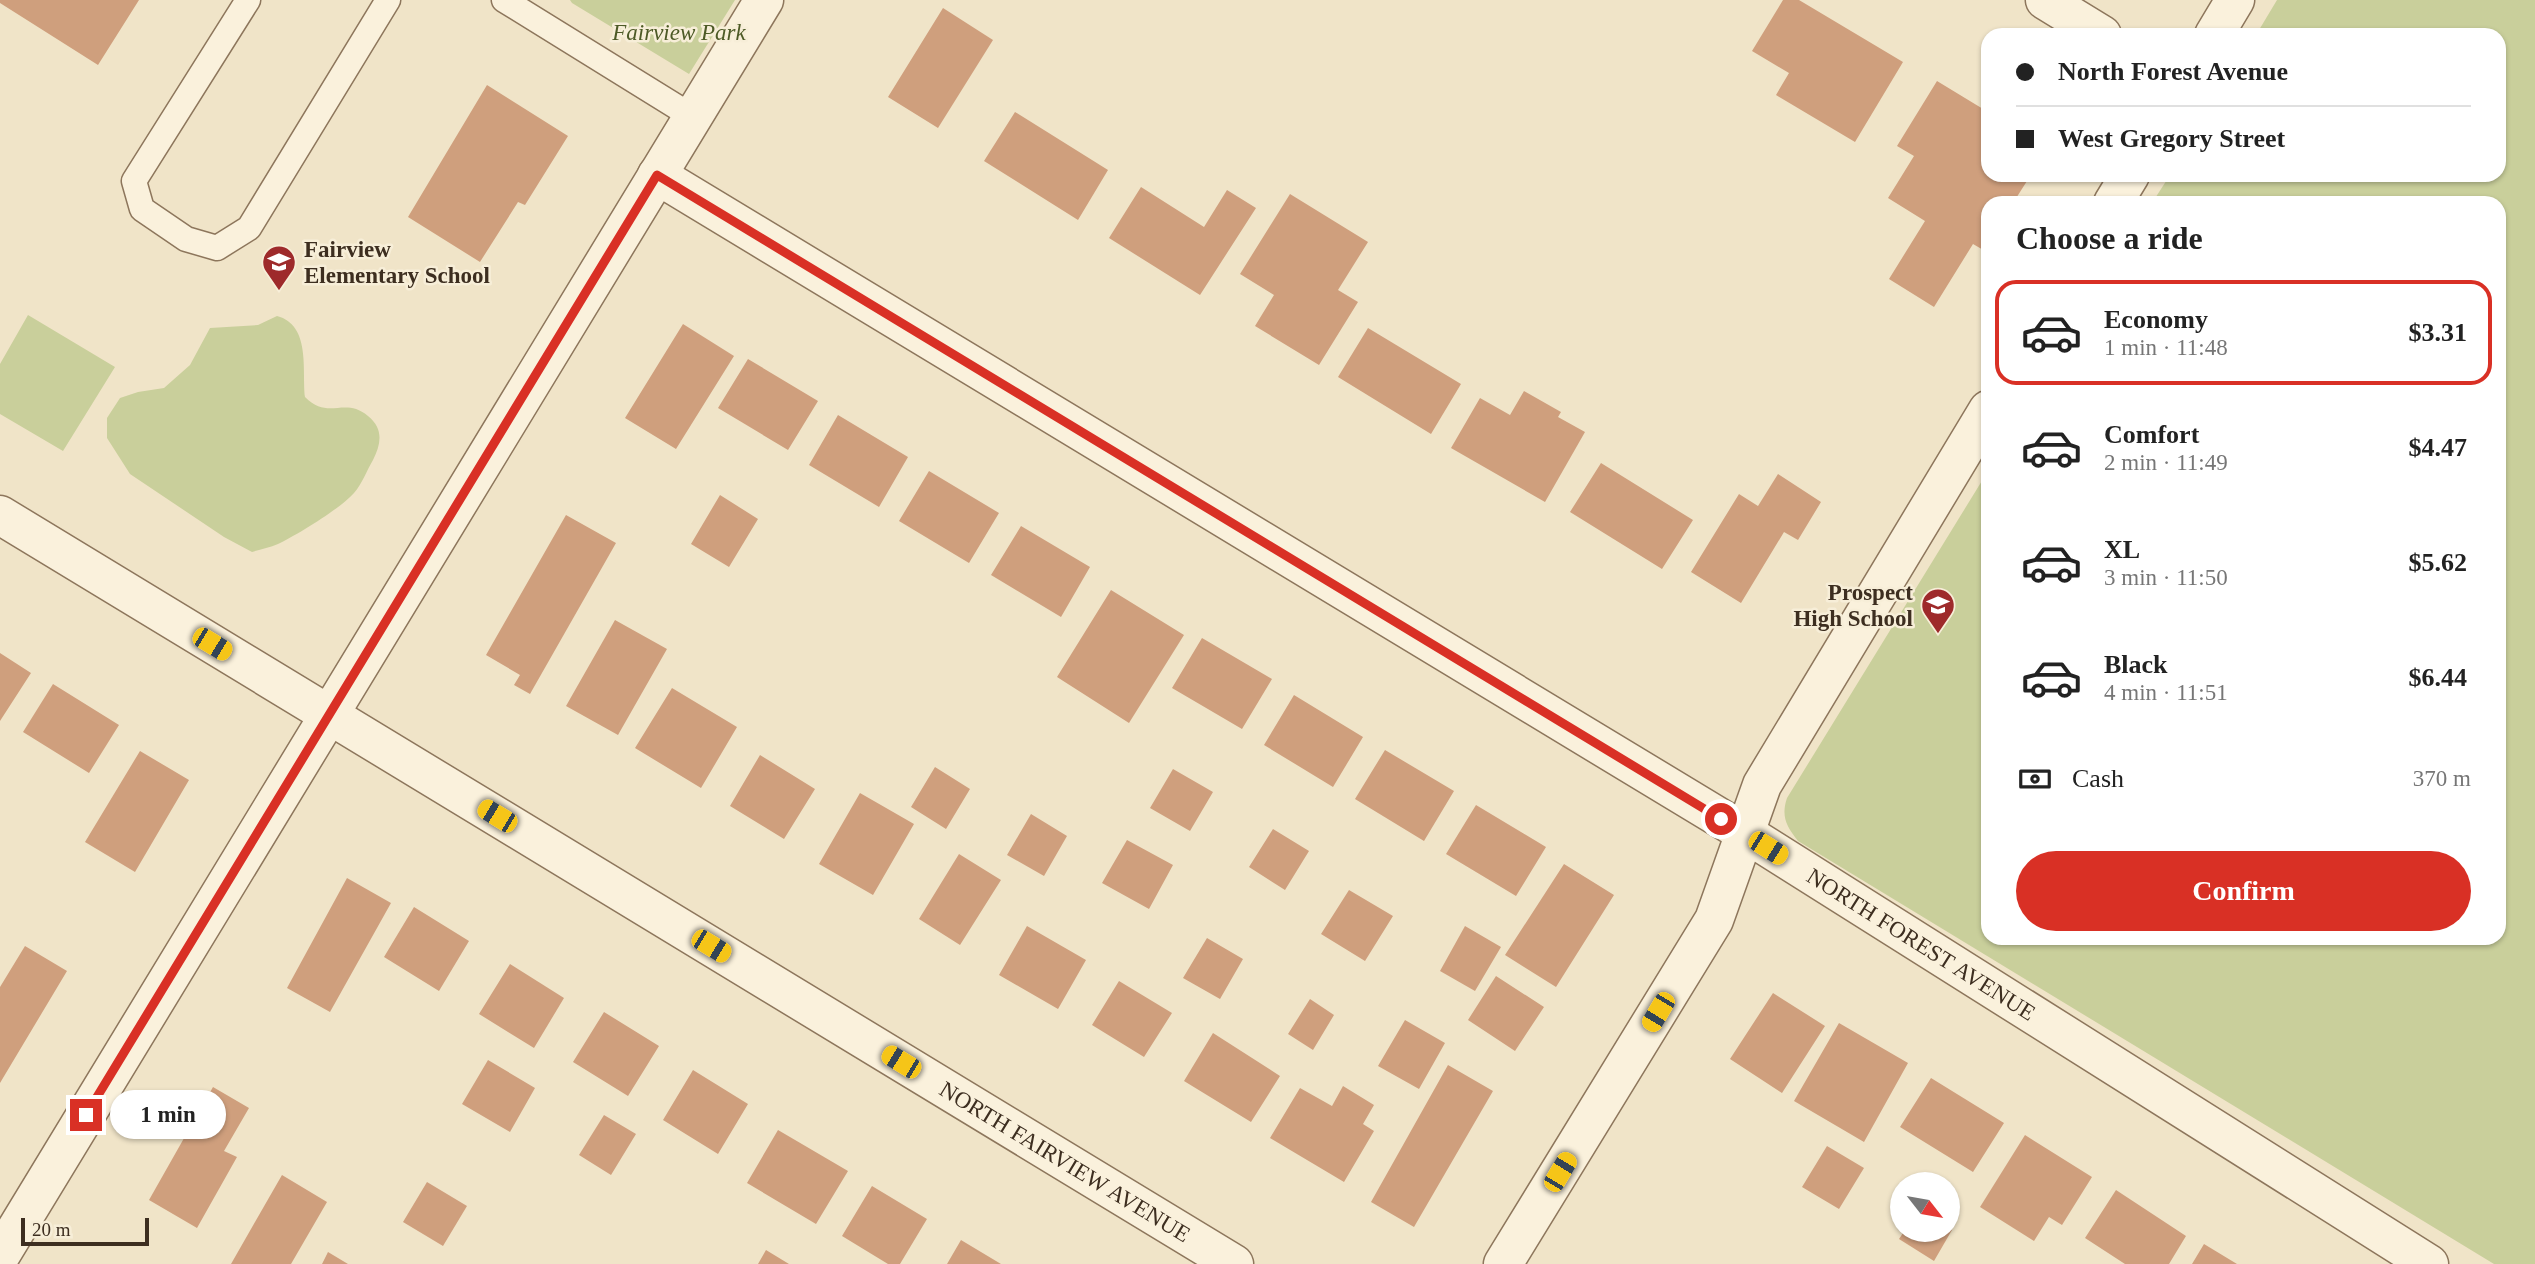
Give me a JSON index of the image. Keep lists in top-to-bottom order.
{
  "streets": {
    "street": ["NORTH FOREST AVENUE", "NORTH FAIRVIEW AVENUE"]
  },
  "parks": ["Fairview Park"],
  "places": {
    "school or university": ["Fairview Elementary School", "Prospect High School"]
  },
  "scale_bar": "20 m",
  "north": "bottom right",
  "page": {
    "banner": ["North Forest Avenue", "West Gregory Street"],
    "heading": "Choose a ride",
    "list": [
      {
        "name": "Economy",
        "note": "1 min · 11:48",
        "value": "$3.31"
      },
      {
        "name": "Comfort",
        "note": "2 min · 11:49",
        "value": "$4.47"
      },
      {
        "name": "XL",
        "note": "3 min · 11:50",
        "value": "$5.62"
      },
      {
        "name": "Black",
        "note": "4 min · 11:51",
        "value": "$6.44"
      }
    ],
    "pay": ["Cash", "370 m"],
    "buttons": "Confirm",
    "bubble": "1 min",
    "scale": "20 m"
  }
}
